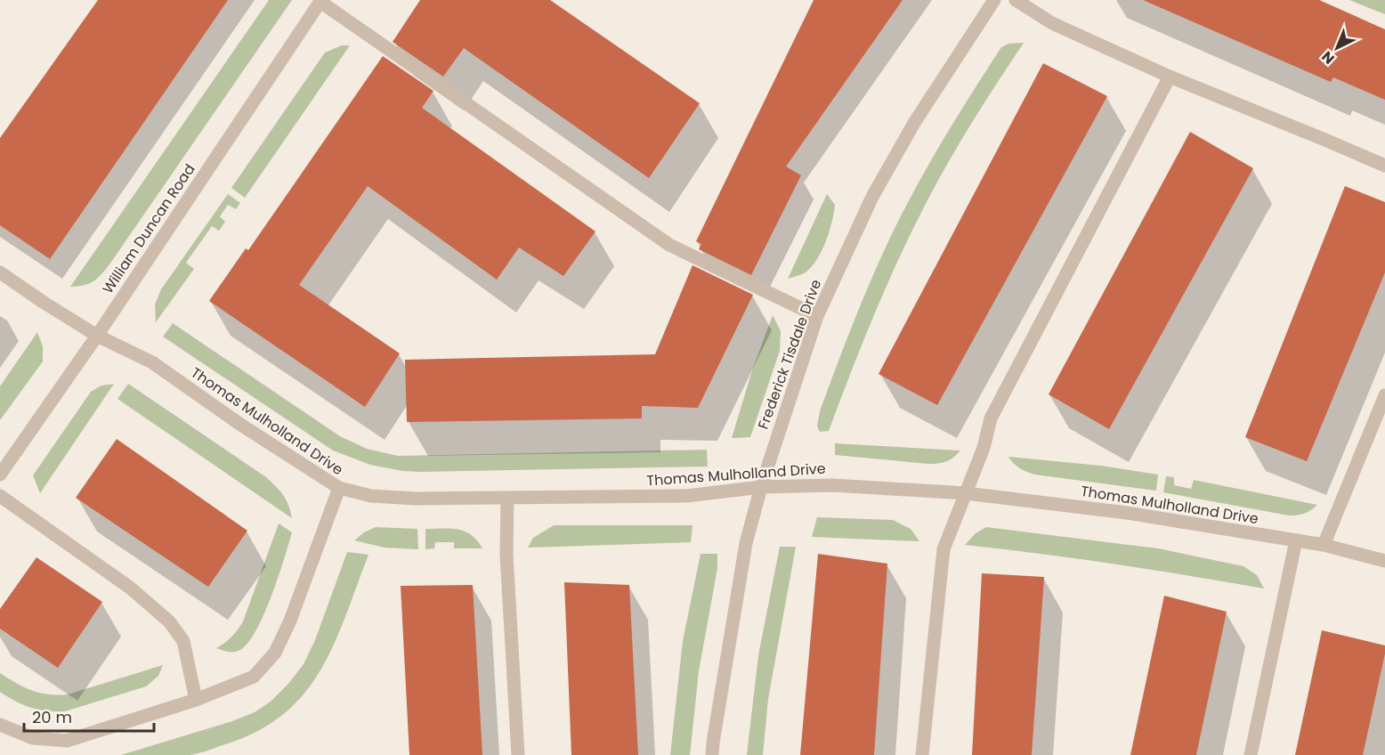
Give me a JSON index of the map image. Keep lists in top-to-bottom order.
{
  "streets": {
    "street": ["William Duncan Road", "Frederick Tisdale Drive", "Thomas Mulholland Drive"]
  },
  "crossings": [
    ["William Duncan Road", "Thomas Mulholland Drive"],
    ["Frederick Tisdale Drive", "Thomas Mulholland Drive"]
  ],
  "scale_bar": "20 m",
  "north": "bottom left"
}
